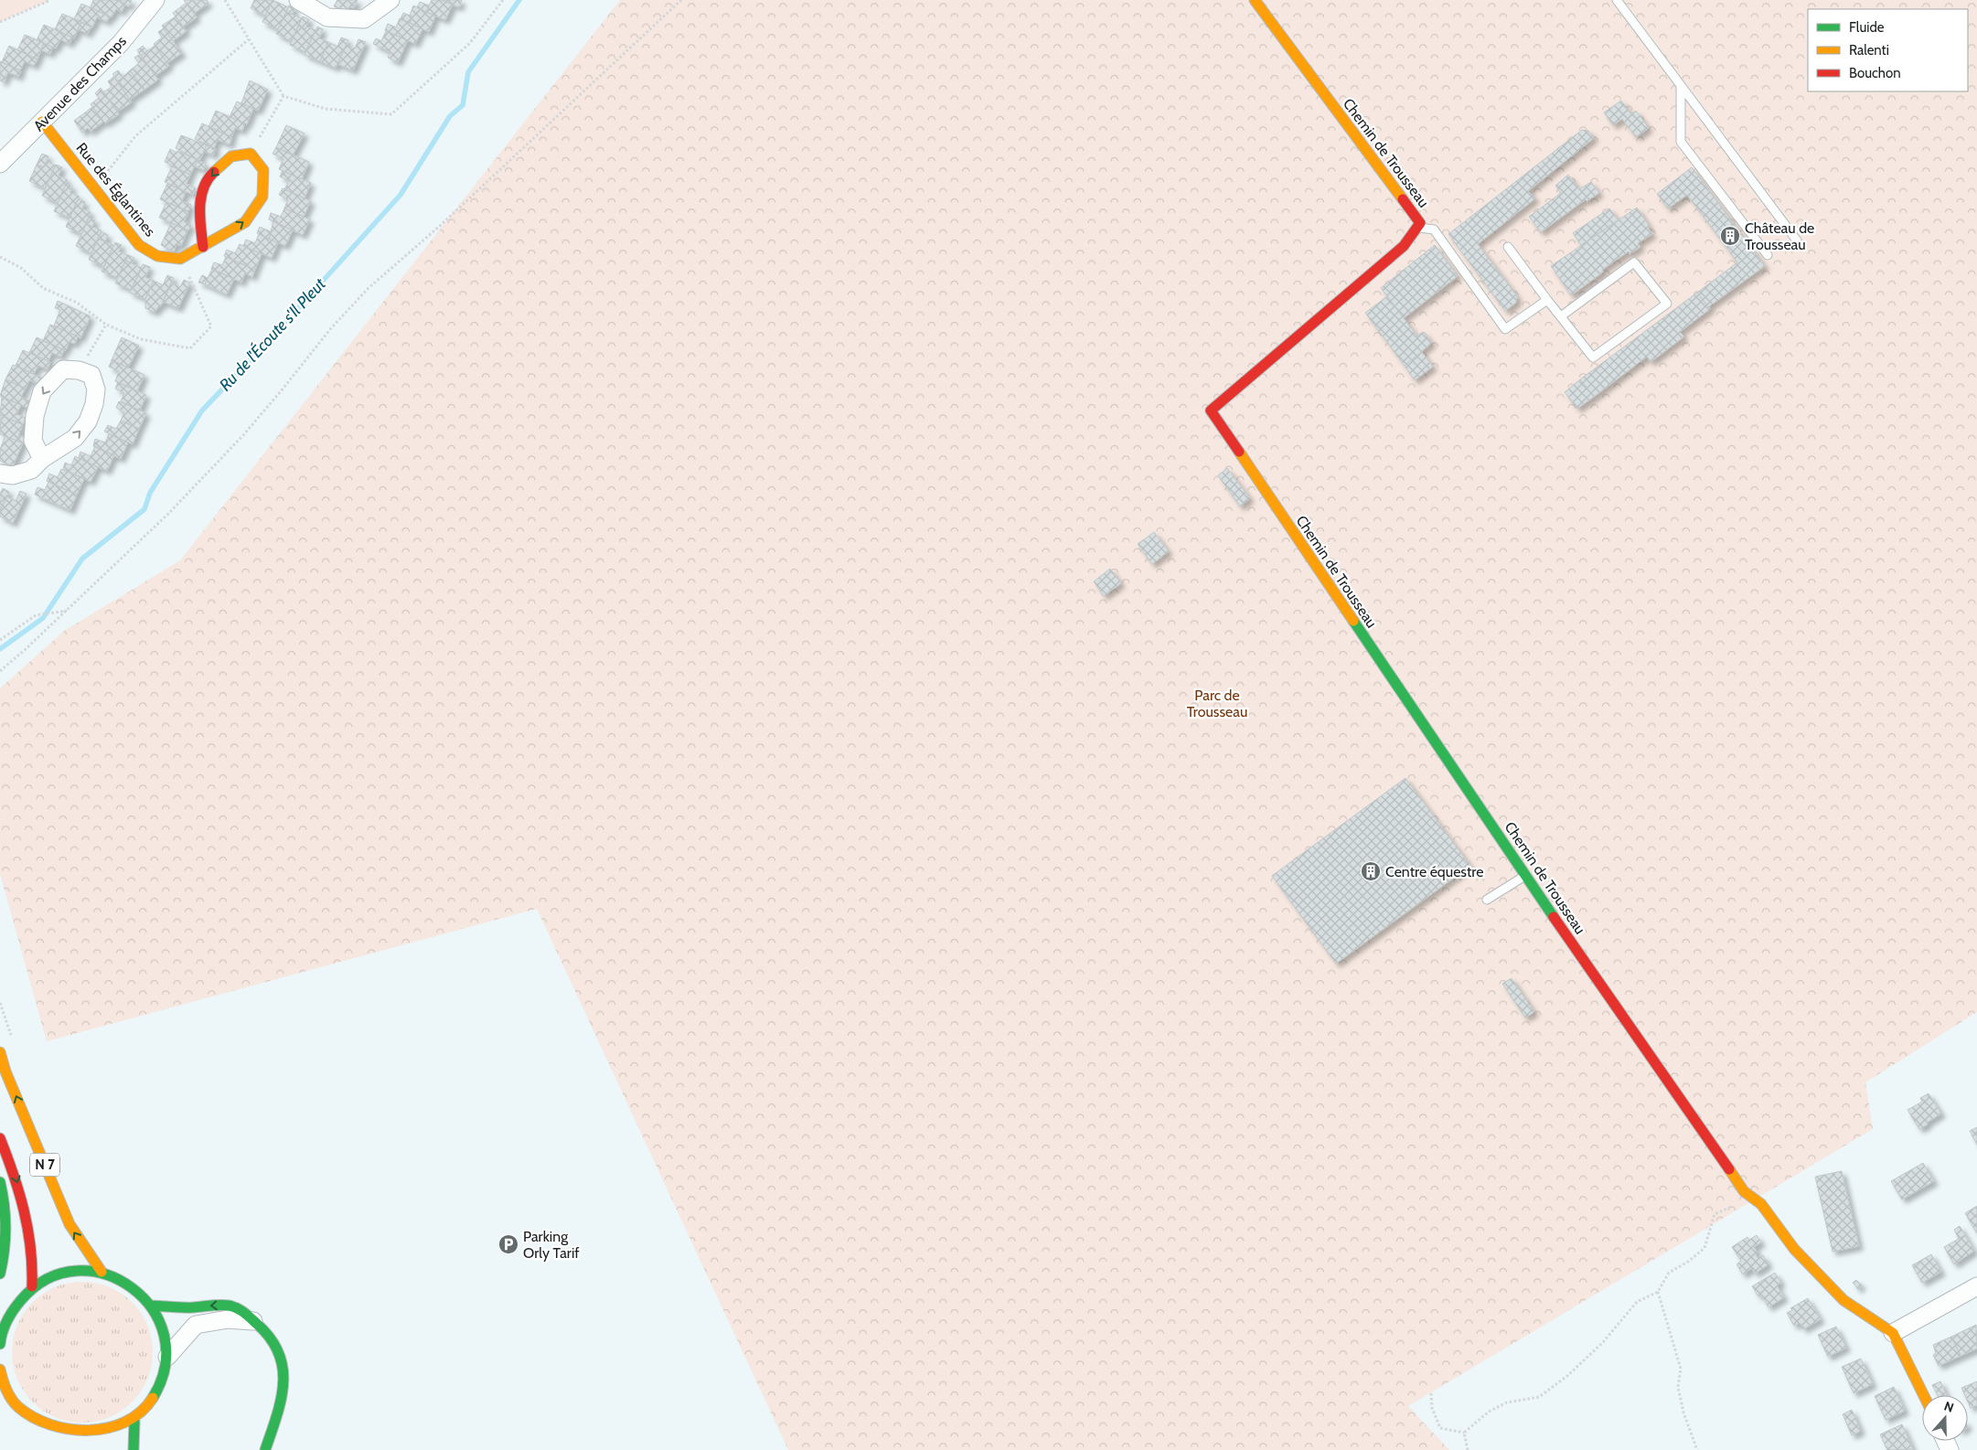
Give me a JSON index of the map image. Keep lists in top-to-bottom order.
{
  "streets": {
    "street": [
      "Avenue des Champs",
      "Chemin de Trousseau",
      "Rue des Églantines",
      "N 7"
    ]
  },
  "crossings": [
    ["Avenue des Champs", "Rue des Églantines"]
  ],
  "water": ["Ru de l'Écoute s'Il Pleut"],
  "parks": ["Parc de Trousseau"],
  "places": {
    "building": ["Château de Trousseau", "Centre équestre"],
    "parking": ["Parking Orly Tarif"]
  },
  "legend": ["Fluide", "Ralenti", "Bouchon"],
  "north": "top"
}
